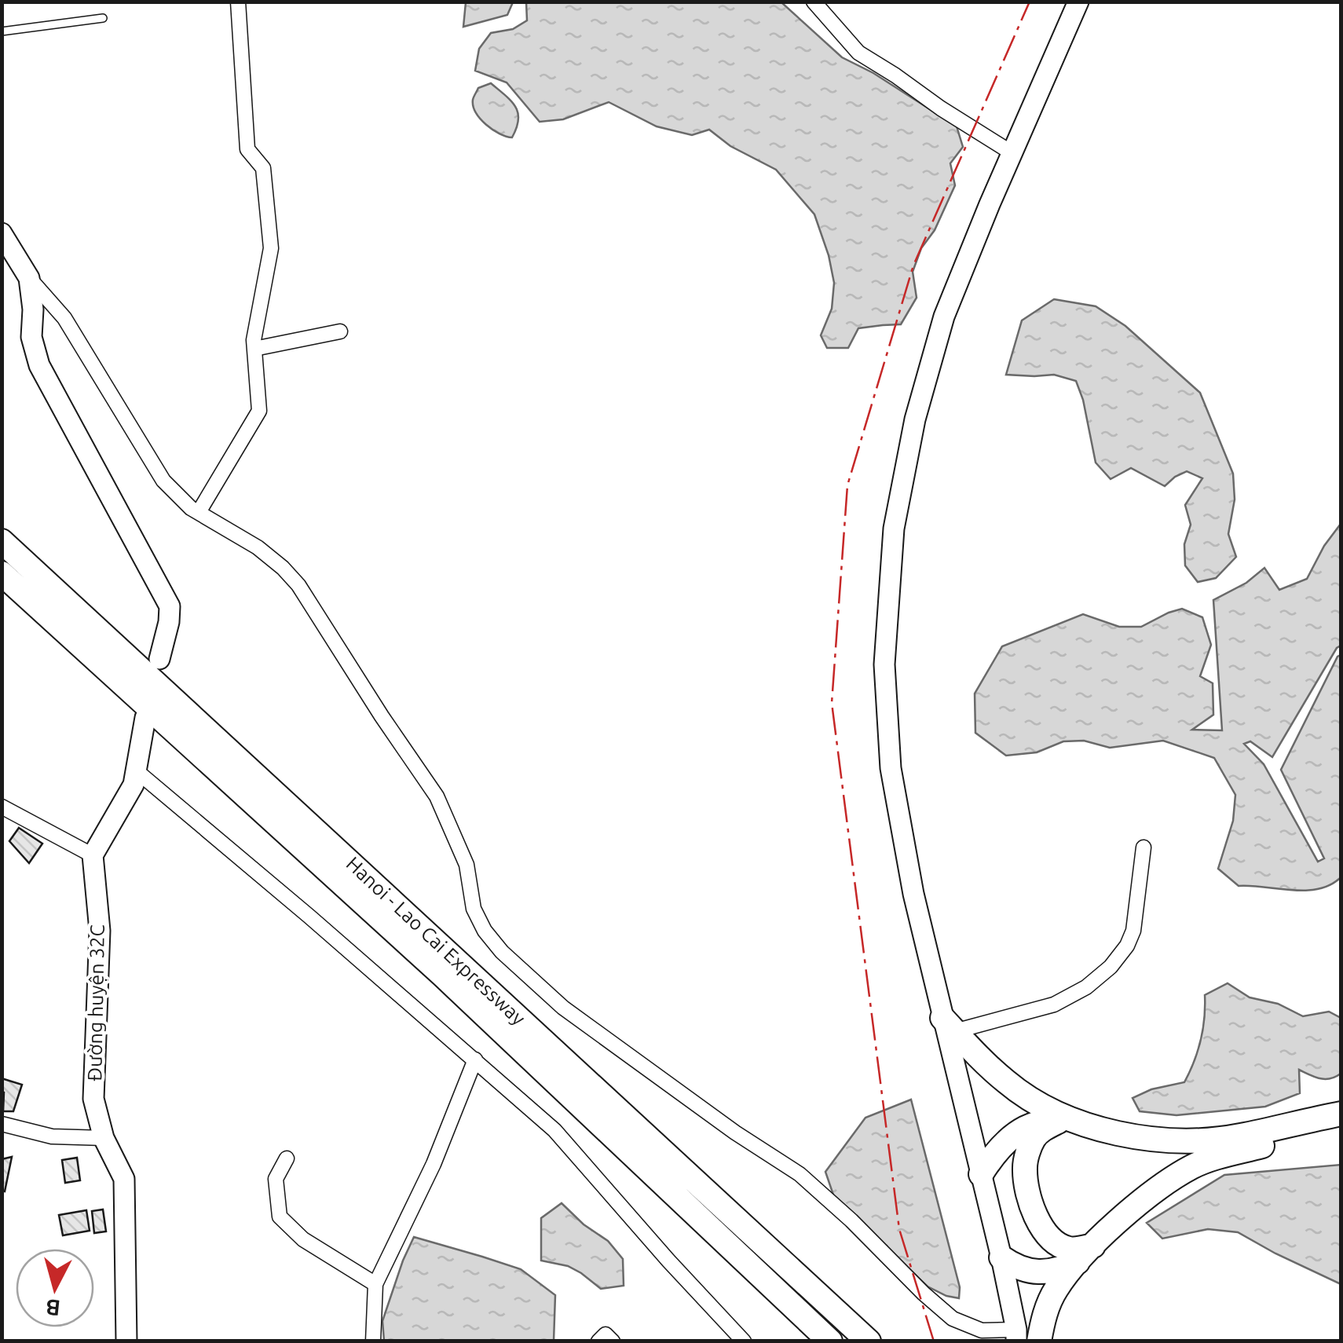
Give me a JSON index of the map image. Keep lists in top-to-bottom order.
{
  "streets": {
    "highway": ["Hanoi - Lao Cai Expressway"],
    "main road": ["Đường huyện 32C"]
  },
  "north": "bottom"
}
